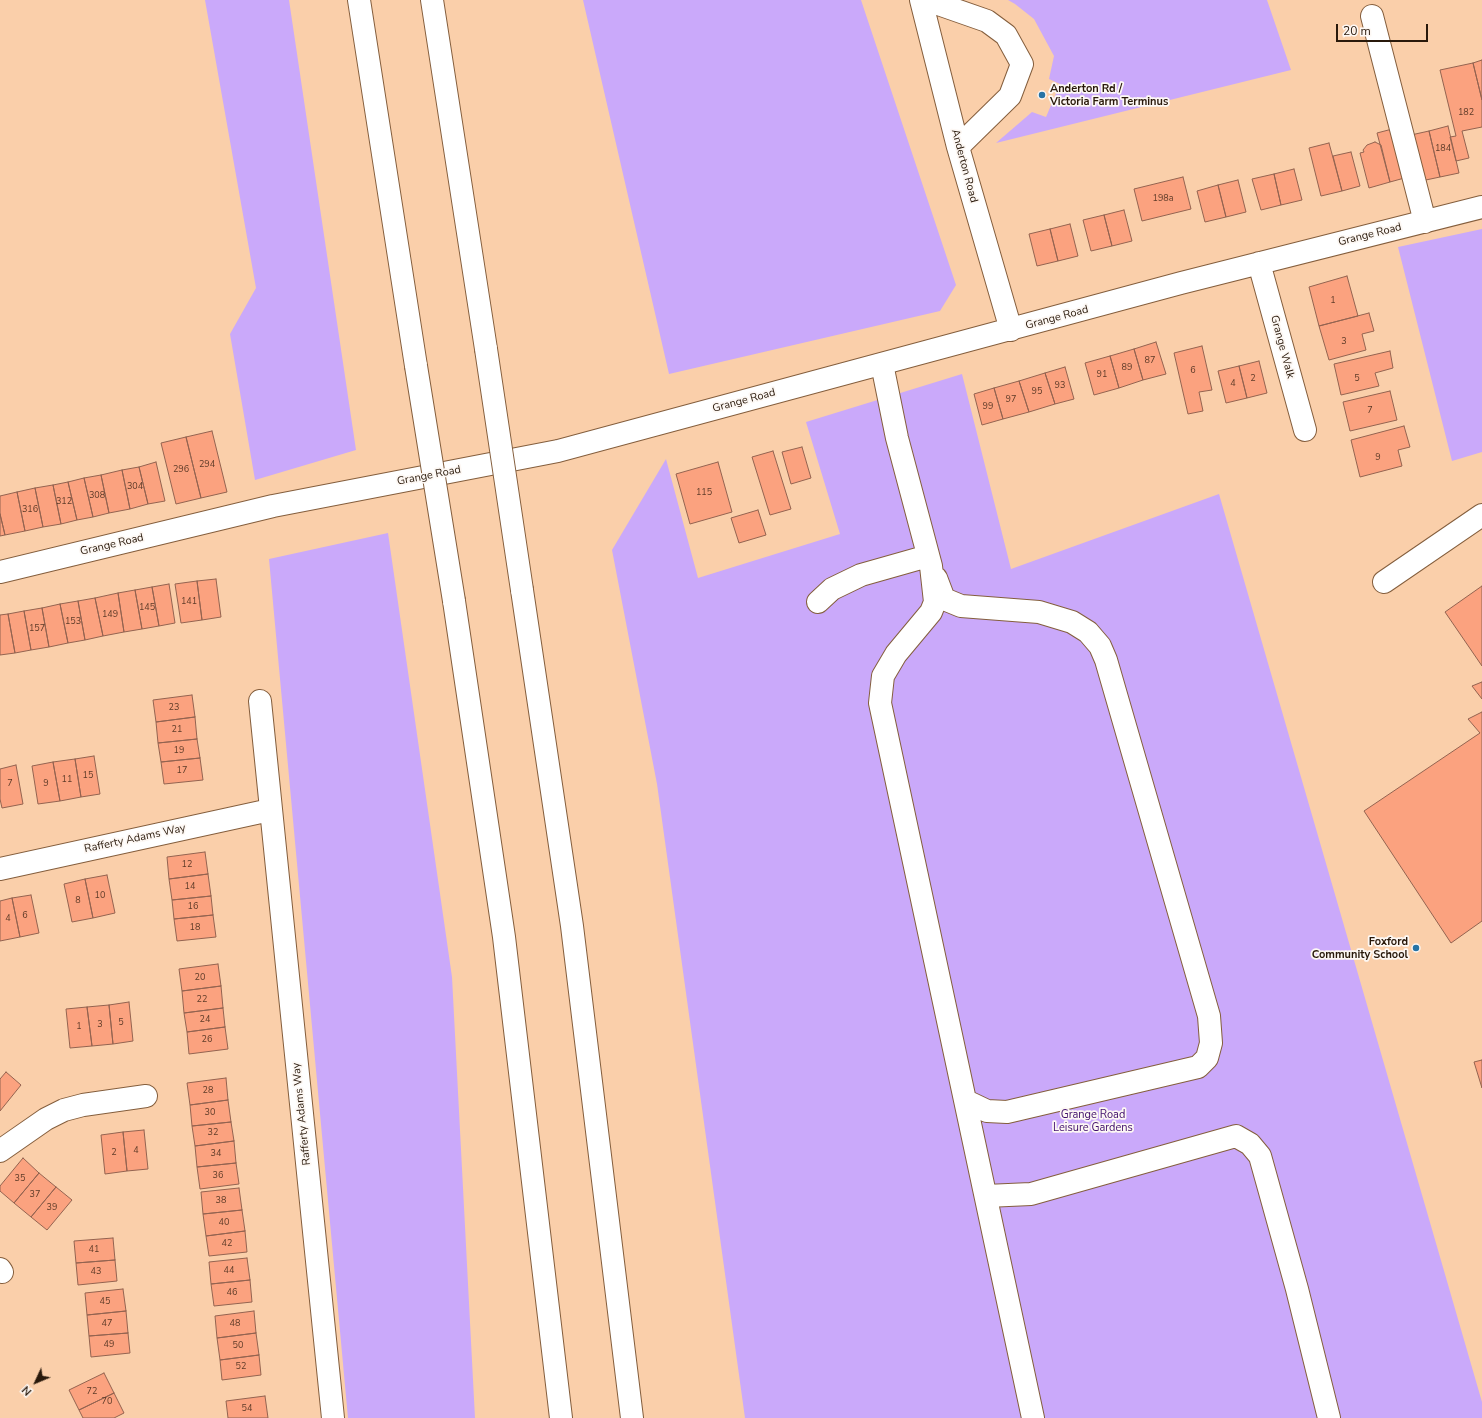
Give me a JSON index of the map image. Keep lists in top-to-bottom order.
{
  "streets": {
    "main road": [
      "Anderton Road",
      "Grange Road",
      "Grange Walk",
      "Rafferty Adams Way"
    ]
  },
  "crossings": [
    ["Anderton Road", "Grange Road"],
    ["Grange Road", "Grange Walk"]
  ],
  "parks": ["Grange Road Leisure Gardens"],
  "places": ["Anderton Rd / Victoria Farm Terminus", "Foxford Community School"],
  "house_numbers": [
    "182",
    "184",
    "198a",
    "1",
    "3",
    "87",
    "89",
    "6",
    "91",
    "2",
    "5",
    "4",
    "93",
    "95",
    "97",
    "99",
    "7",
    "9",
    "294",
    "296",
    "304",
    "115",
    "308",
    "312",
    "316",
    "141",
    "145",
    "149",
    "153",
    "157",
    "23",
    "21",
    "19",
    "17",
    "15",
    "11",
    "7",
    "9",
    "12",
    "14",
    "10",
    "8",
    "16",
    "6",
    "4",
    "18",
    "20",
    "22",
    "24",
    "5",
    "3",
    "1",
    "26",
    "28",
    "30",
    "32",
    "4",
    "2",
    "34",
    "36",
    "35",
    "37",
    "38",
    "39",
    "40",
    "42",
    "41",
    "44",
    "43",
    "46",
    "45",
    "47",
    "48",
    "49",
    "50",
    "52",
    "72",
    "70",
    "54"
  ],
  "scale_bar": "20 m",
  "north": "bottom left"
}
